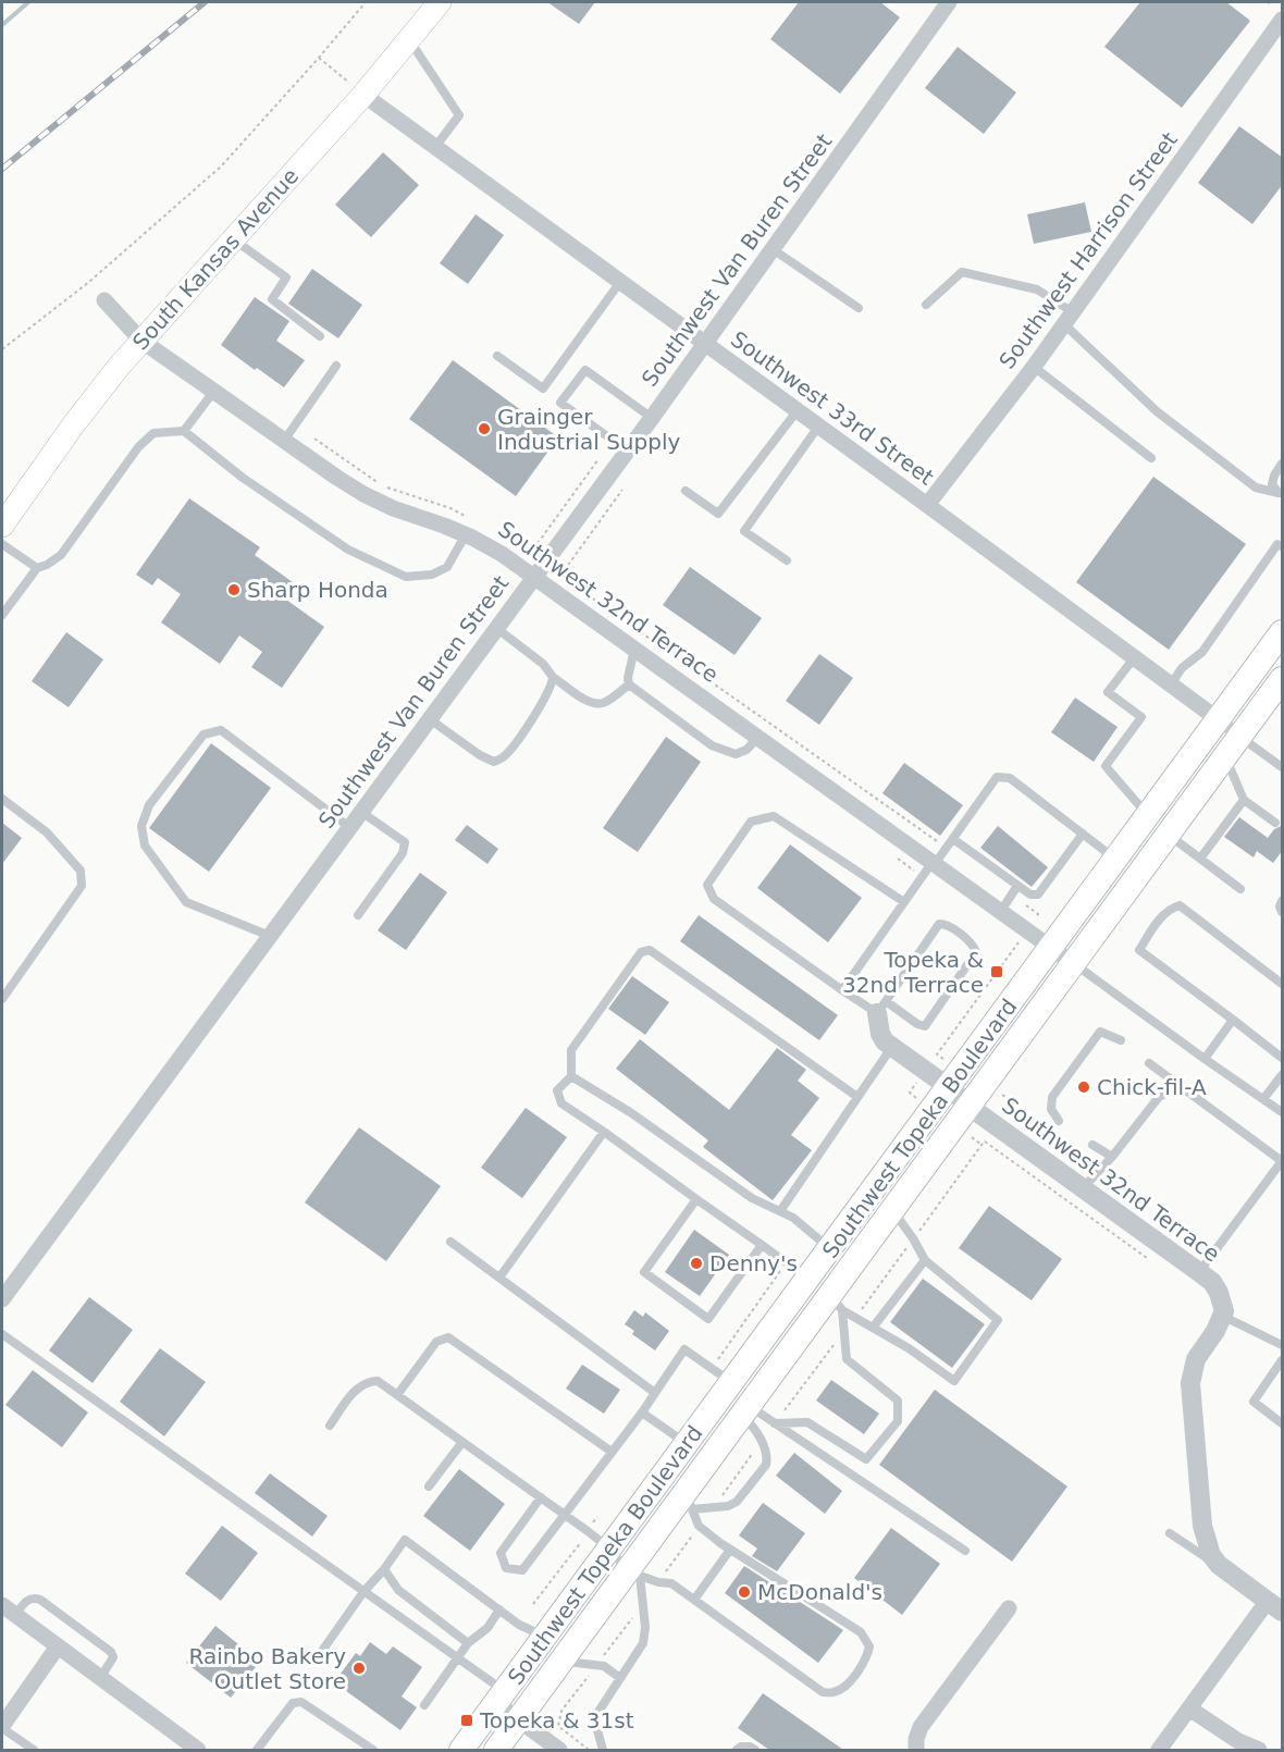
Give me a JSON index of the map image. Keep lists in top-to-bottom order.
{
  "streets": {
    "main road": ["South Kansas Avenue", "Southwest Topeka Boulevard"],
    "street": [
      "Southwest Harrison Street",
      "Southwest Van Buren Street",
      "Southwest 33rd Street",
      "Southwest 32nd Terrace"
    ]
  },
  "crossings": [
    ["Southwest Harrison Street", "Southwest 33rd Street"],
    ["South Kansas Avenue", "Southwest 33rd Street"],
    ["South Kansas Avenue", "Southwest 32nd Terrace"],
    ["Southwest Van Buren Street", "Southwest 33rd Street"],
    ["Southwest Van Buren Street", "Southwest 32nd Terrace"],
    ["Southwest 33rd Street", "Southwest Topeka Boulevard"],
    ["Southwest 32nd Terrace", "Southwest Topeka Boulevard"]
  ],
  "places": {
    "other": [
      "Grainger Industrial Supply",
      "Sharp Honda",
      "Chick-fil-A",
      "Denny's",
      "McDonald's",
      "Rainbo Bakery Outlet Store"
    ],
    "transit": ["Topeka & 32nd Terrace", "Topeka & 31st"]
  }
}
